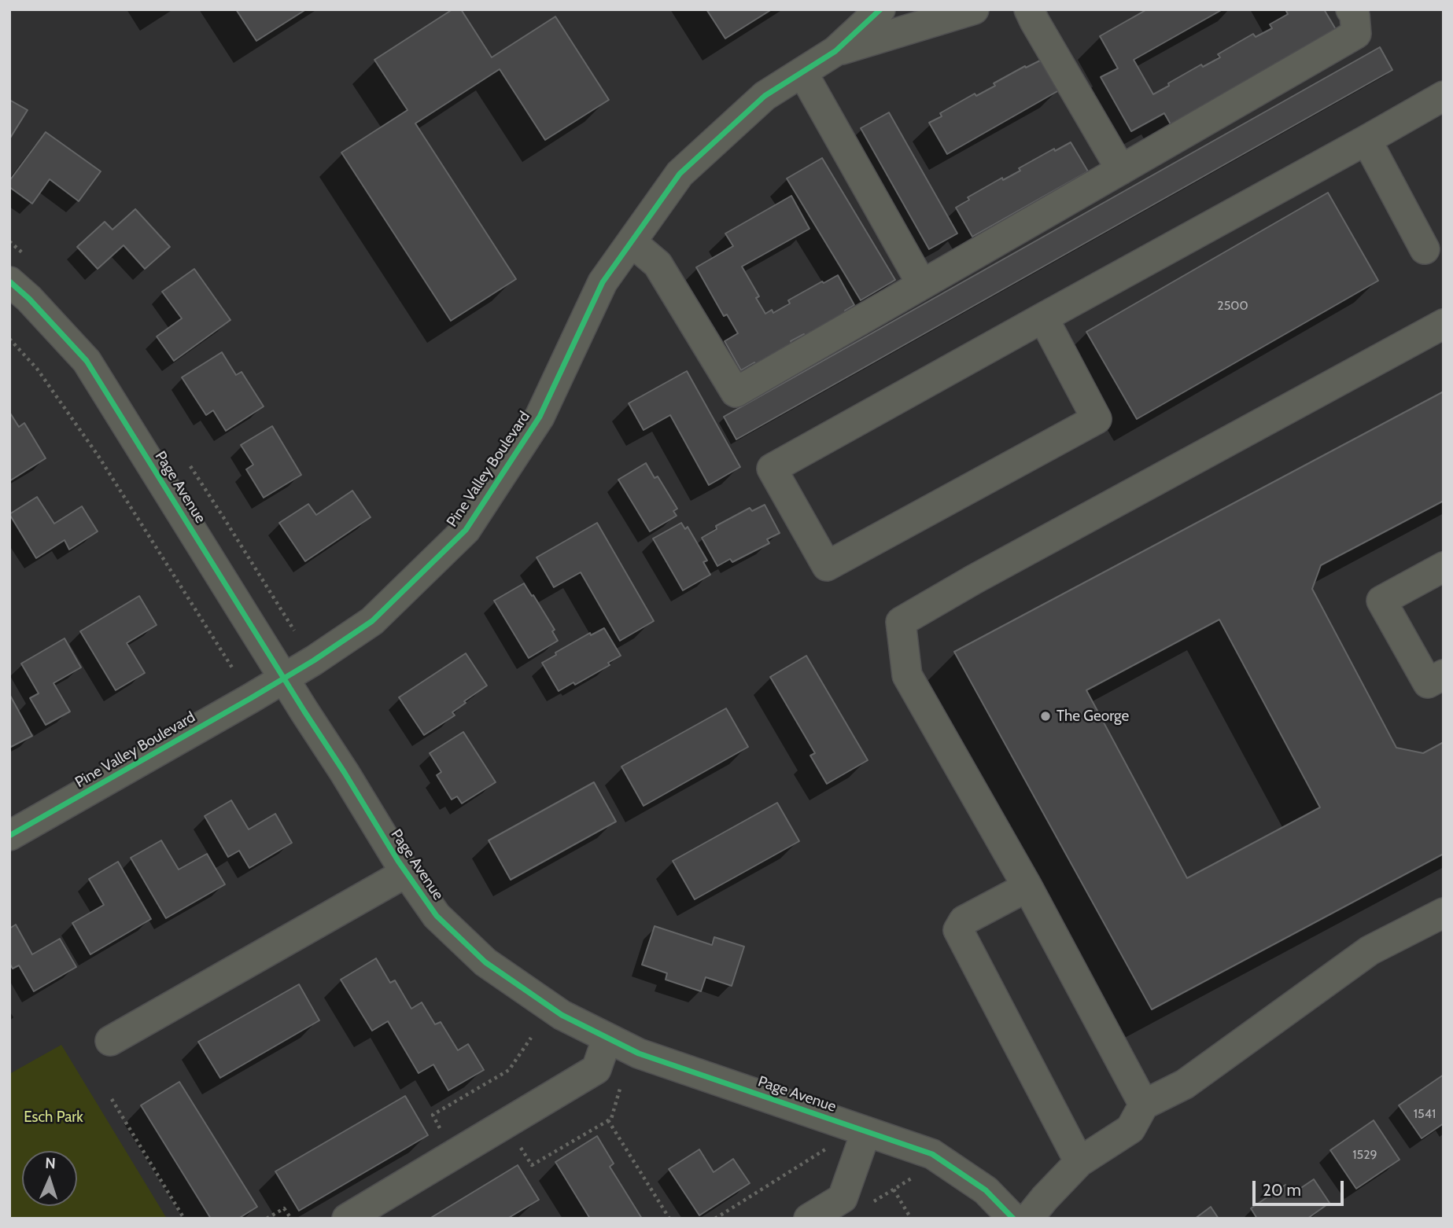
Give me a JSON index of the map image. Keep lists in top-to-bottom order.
{
  "streets": {
    "street": ["Pine Valley Boulevard", "Page Avenue"]
  },
  "crossings": [
    ["Pine Valley Boulevard", "Page Avenue"]
  ],
  "parks": ["Esch Park"],
  "places": ["The George"],
  "house_numbers": ["2500", "1541", "1529"],
  "scale_bar": "20 m",
  "north": "top"
}
